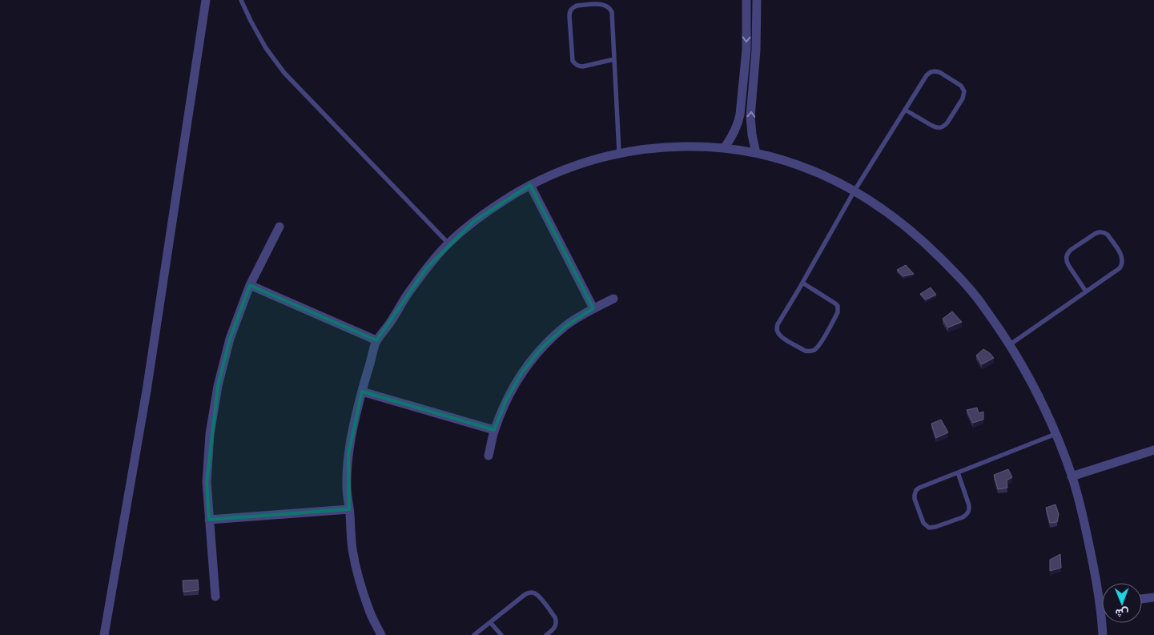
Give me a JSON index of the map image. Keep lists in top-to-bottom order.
{
  "north": "bottom"
}
